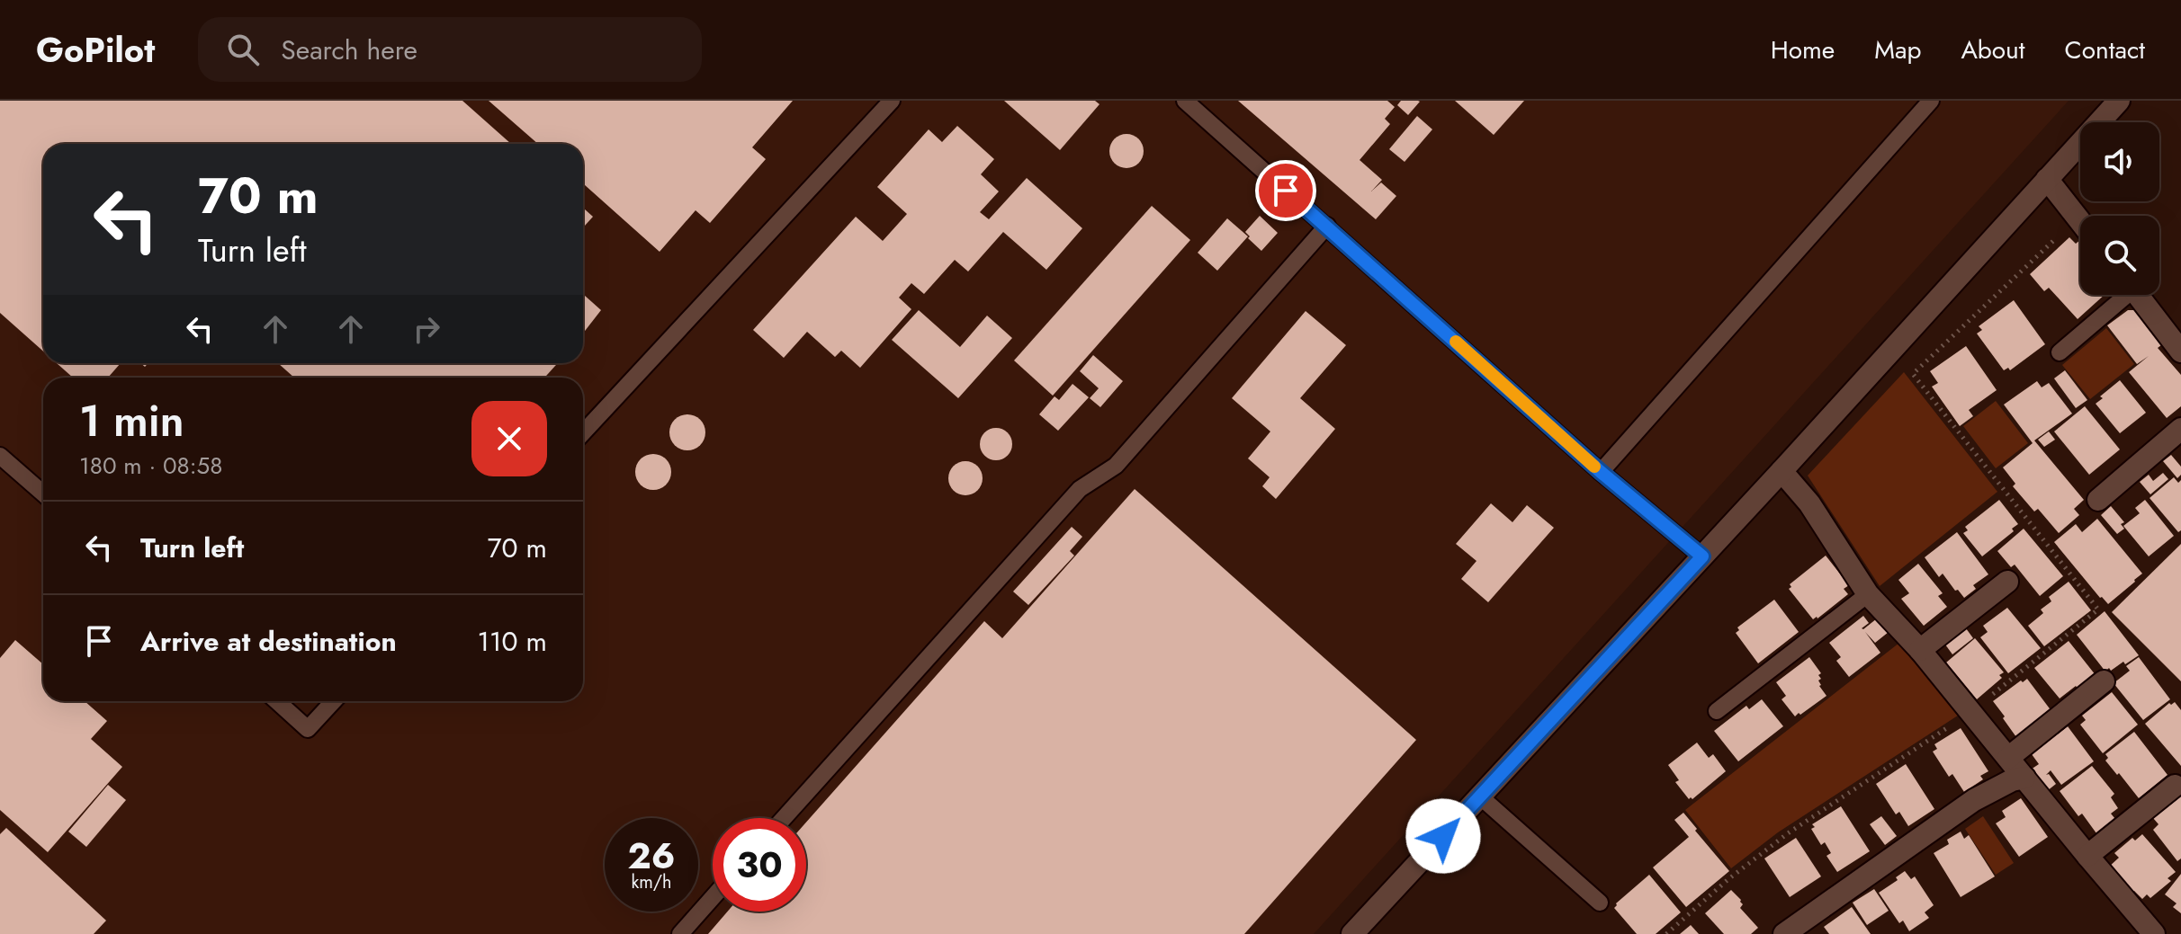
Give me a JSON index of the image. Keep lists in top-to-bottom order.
{
  "page": {
    "header": "GoPilot",
    "search": "Search here",
    "nav": [
      "Home",
      "Map",
      "About",
      "Contact"
    ],
    "turn": ["70 m", "Turn left"],
    "heading": ["1 min", "180 m · 08:58"],
    "list": [
      {
        "name": "Turn left",
        "value": "70 m"
      },
      {
        "name": "Arrive at destination",
        "value": "110 m"
      }
    ],
    "speed": "26 km/h",
    "limit": "30"
  }
}
